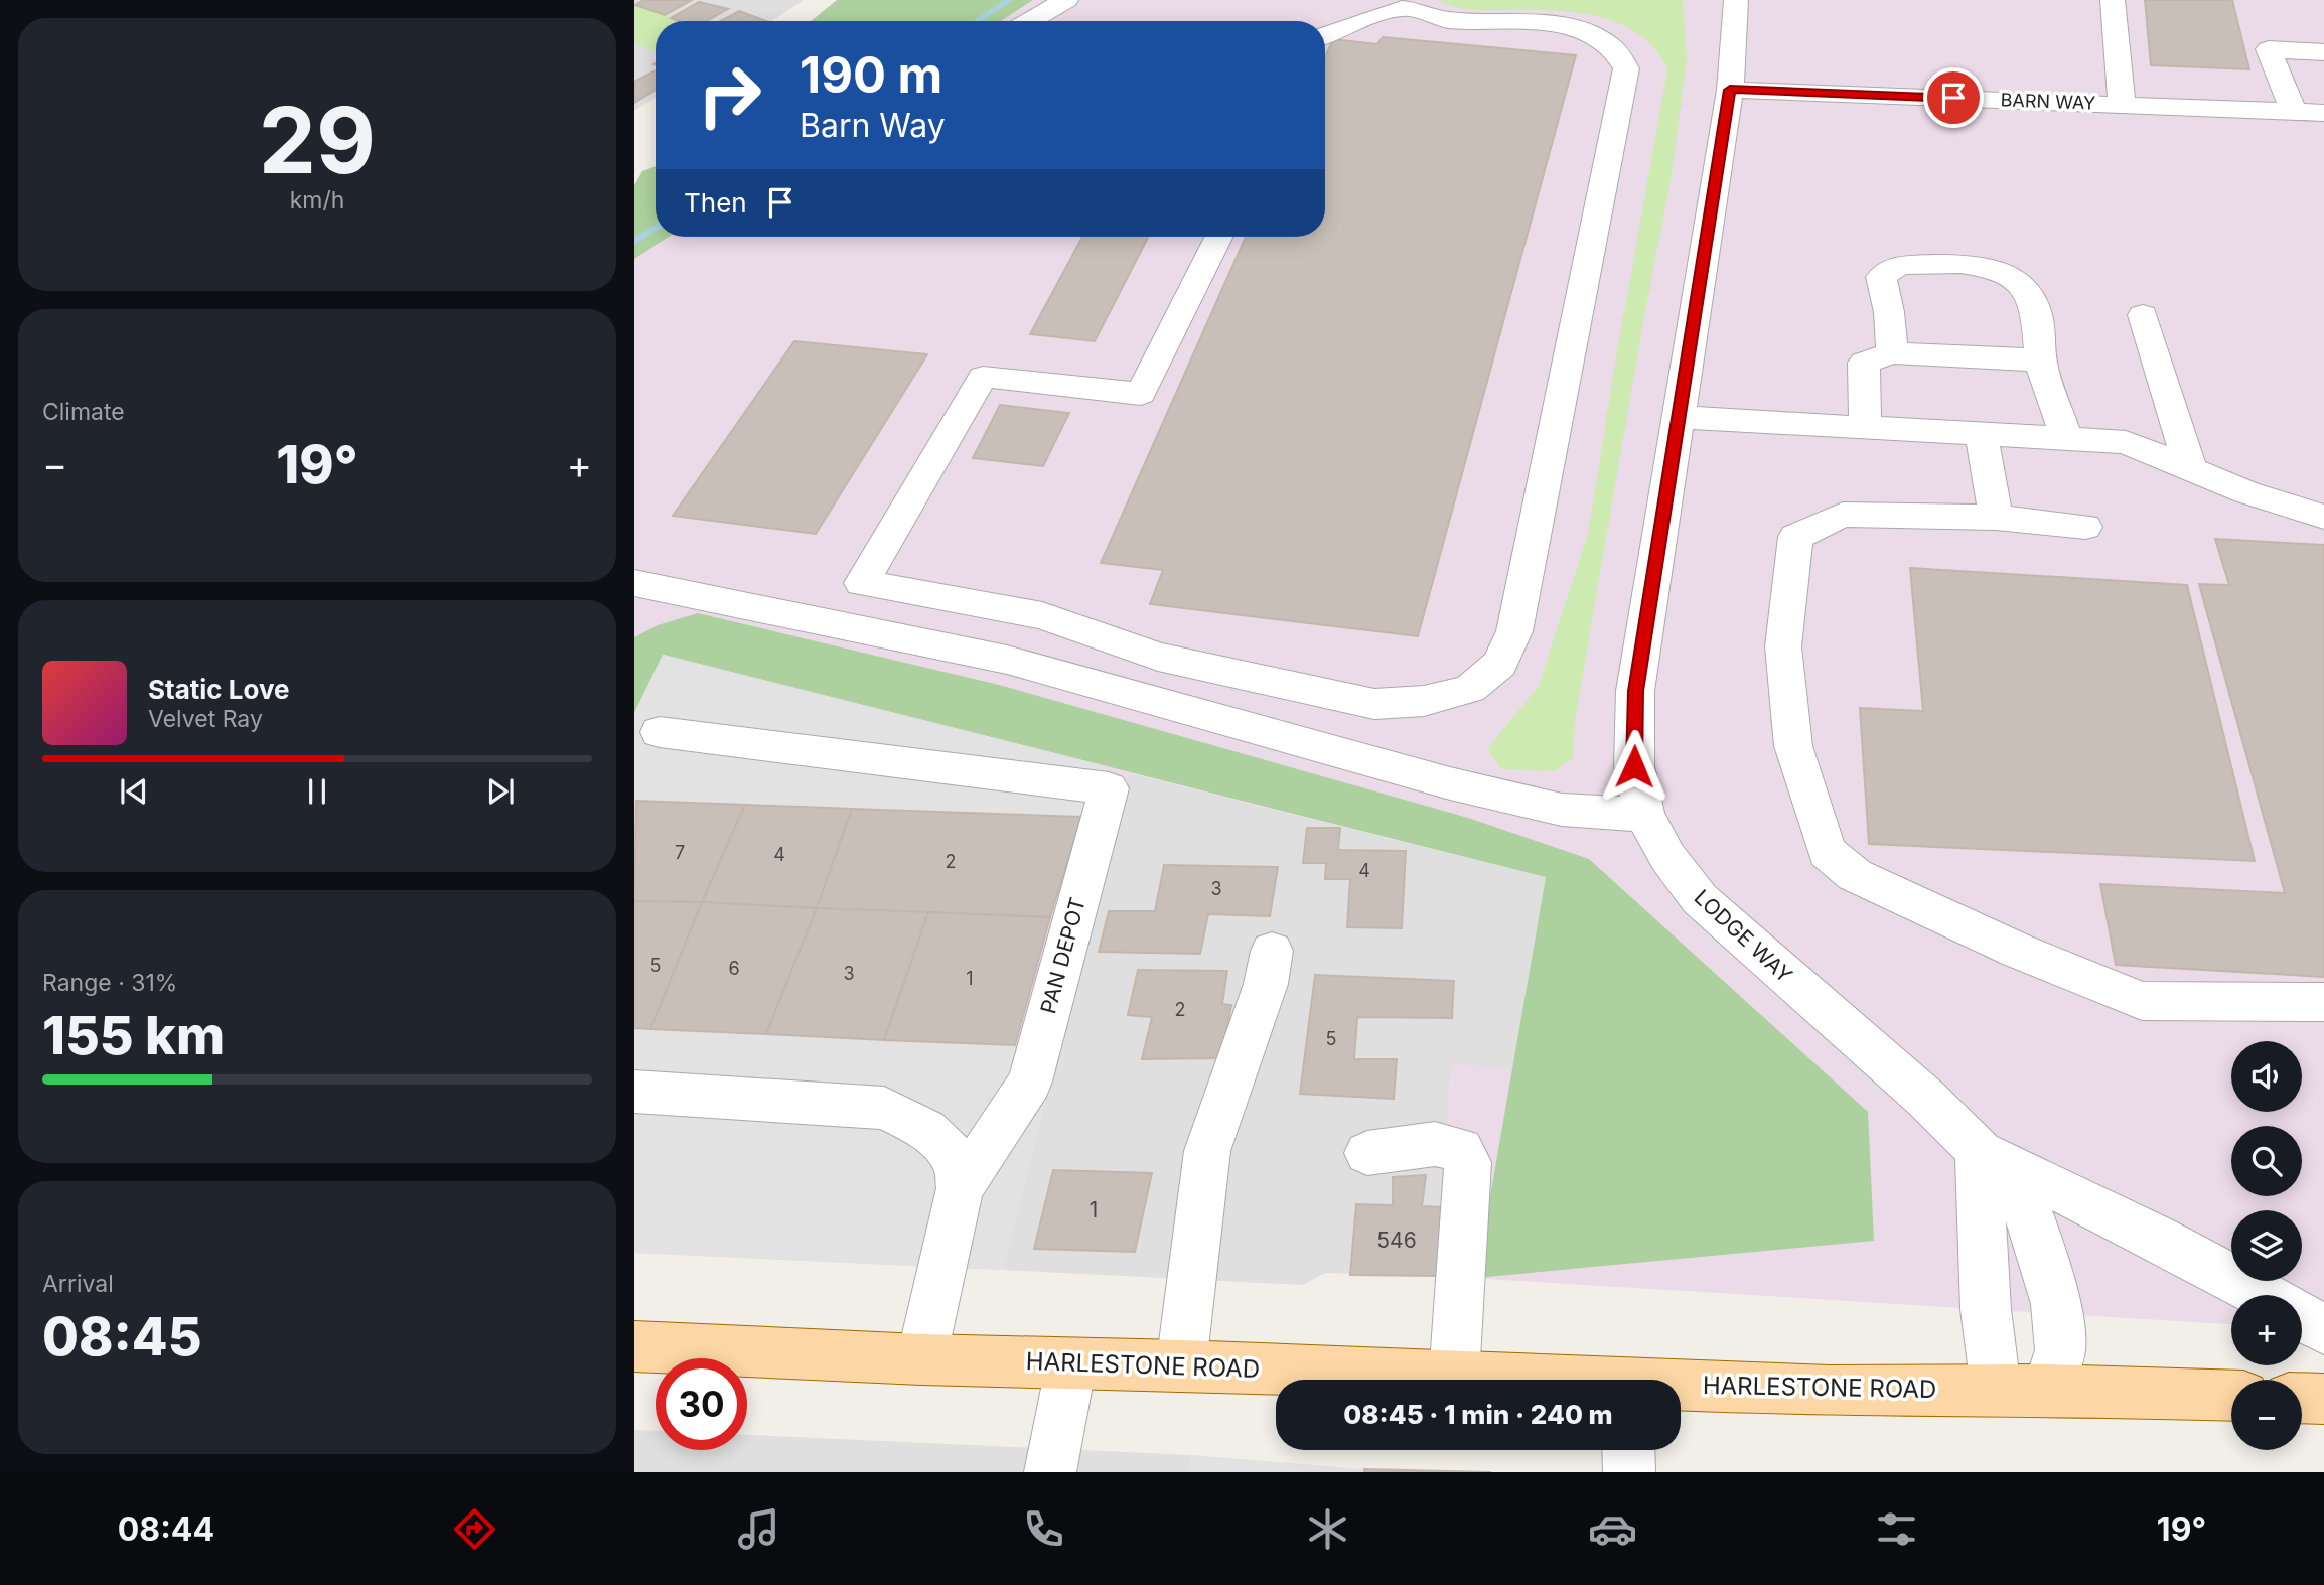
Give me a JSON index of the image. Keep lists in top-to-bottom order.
{
  "streets": {
    "main road": ["HARLESTONE ROAD"],
    "street": ["BARN WAY", "LODGE WAY", "PAN DEPOT"]
  },
  "crossings": [
    ["BARN WAY", "LODGE WAY"]
  ],
  "house_numbers": [
    "7",
    "4",
    "2",
    "4",
    "3",
    "5",
    "6",
    "3",
    "1",
    "2",
    "5",
    "1",
    "546"
  ],
  "page": {
    "tile": [
      ["29", "km/h"],
      "Climate",
      ["Range · 31%", "155 km"],
      ["Arrival", "08:45"]
    ],
    "turn": ["190 m", "Barn Way"],
    "then": "Then",
    "heat": ["−", "19°", "+"],
    "song": ["Static Love", "Velvet Ray"],
    "map_buttons": ["+", "−"],
    "limit": "30",
    "trip": "08:45 · 1 min · 240 m",
    "tabs": ["08:44", "19°"]
  }
}
